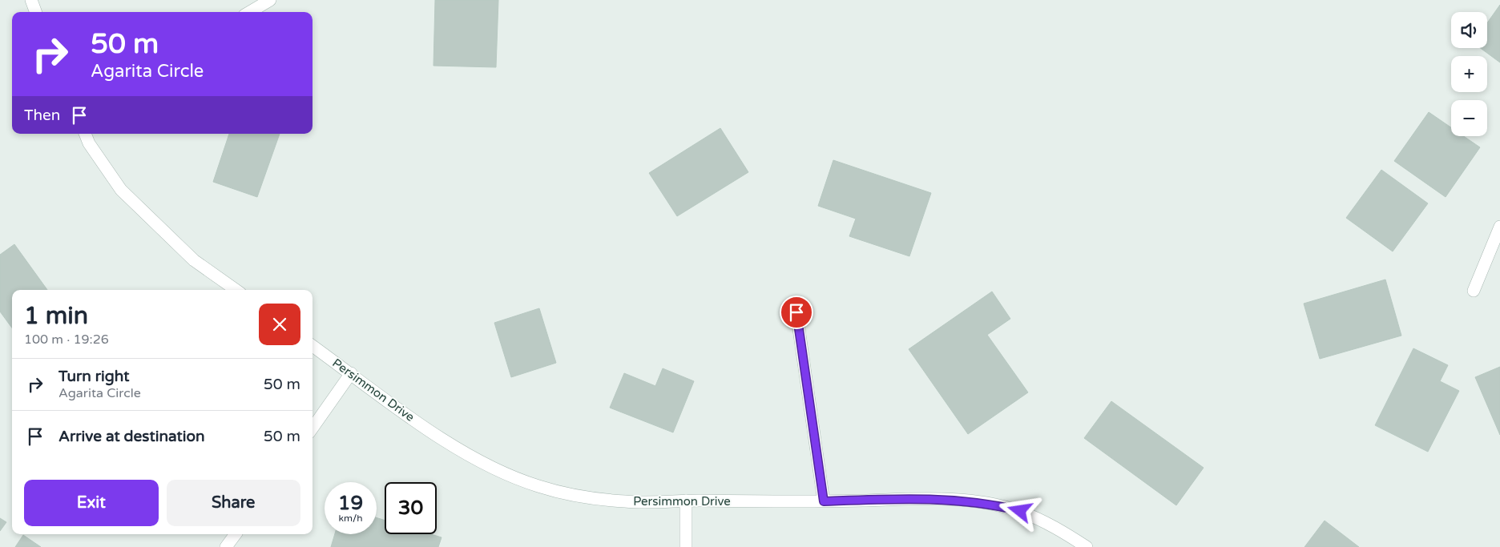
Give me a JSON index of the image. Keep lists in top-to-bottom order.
{
  "streets": {
    "street": ["Persimmon Drive"]
  },
  "page": {
    "map_buttons": ["+", "−"],
    "turn": ["50 m", "Agarita Circle"],
    "then": "Then",
    "heading": ["1 min", "100 m · 19:26"],
    "list": [
      {
        "name": "Turn right",
        "note": "Agarita Circle",
        "value": "50 m"
      },
      {
        "name": "Arrive at destination",
        "value": "50 m"
      }
    ],
    "buttons": ["Exit", "Share"],
    "speed": "19 km/h",
    "limit": "30"
  }
}
